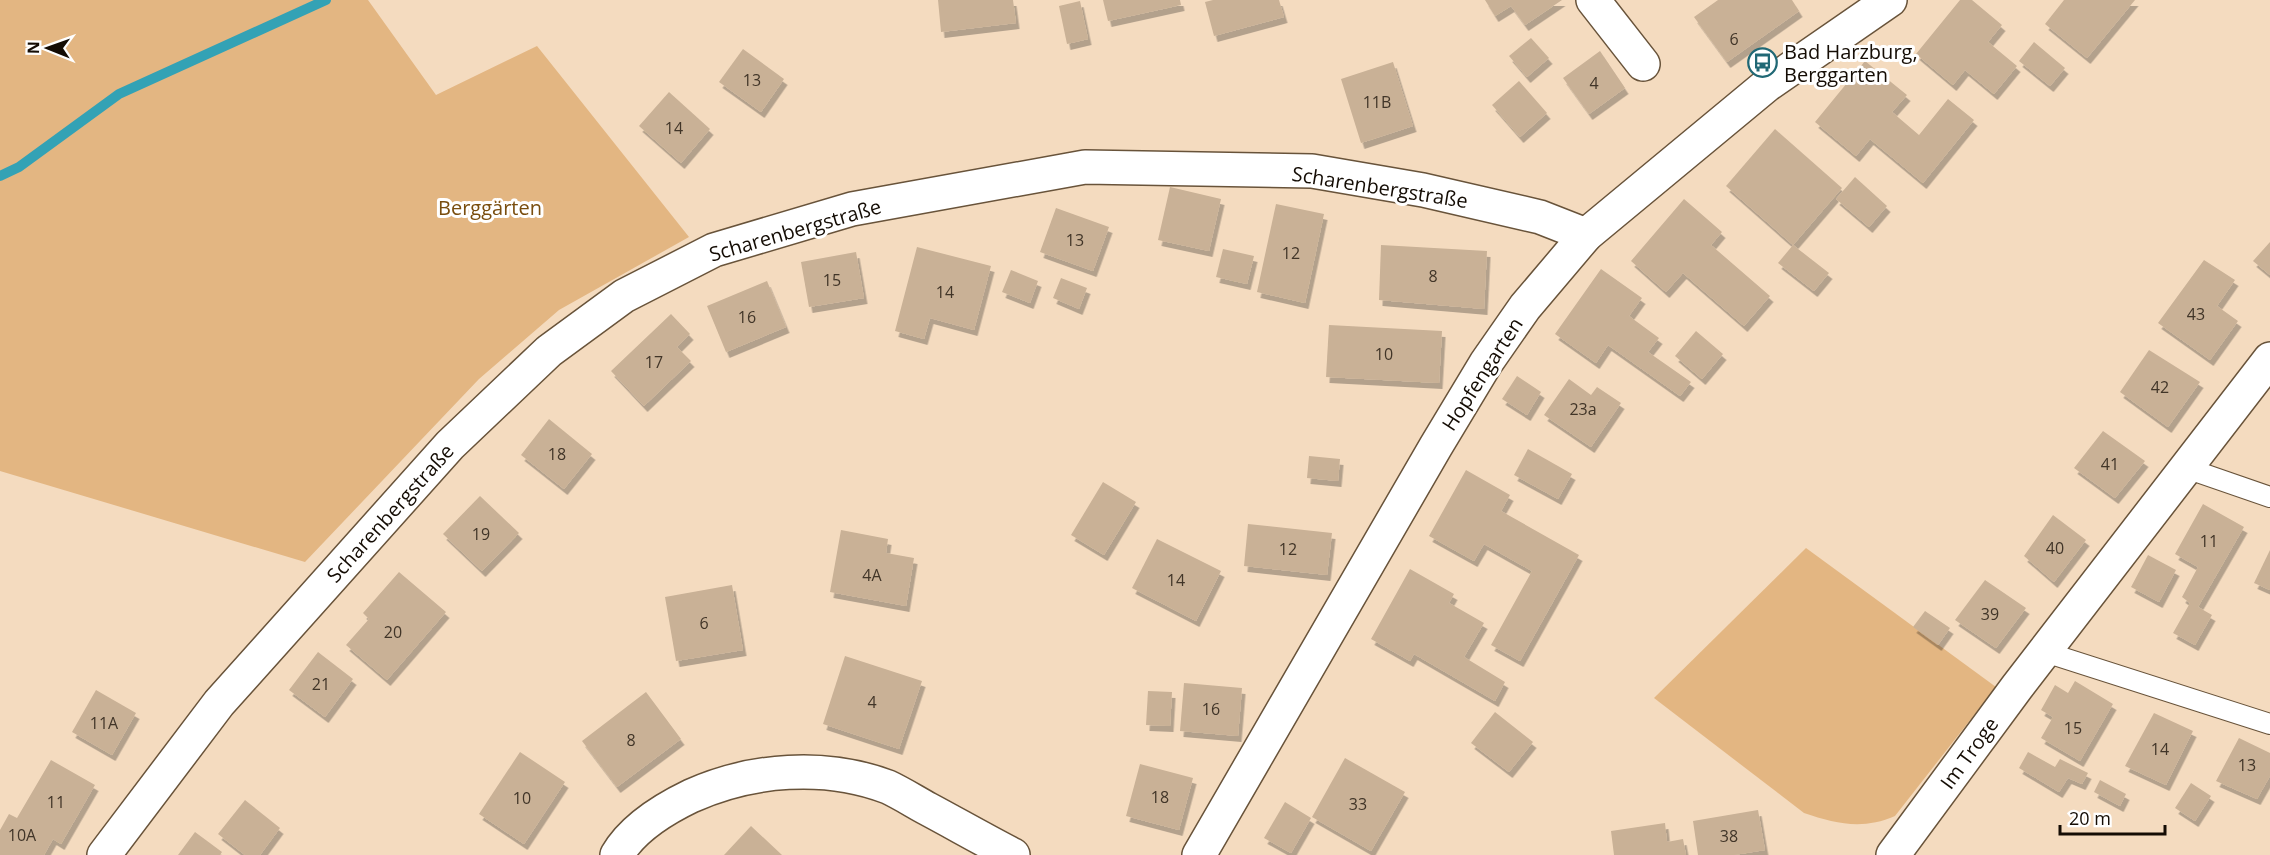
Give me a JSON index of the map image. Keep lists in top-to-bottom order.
{
  "streets": {
    "street": ["Scharenbergstraße", "Hopfengarten", "Im Troge"]
  },
  "crossings": [
    ["Scharenbergstraße", "Hopfengarten"]
  ],
  "parks": ["Berggärten"],
  "places": {
    "bus stop": ["Bad Harzburg, Berggarten"]
  },
  "house_numbers": [
    "6",
    "13",
    "4",
    "11B",
    "14",
    "13",
    "12",
    "8",
    "15",
    "14",
    "43",
    "16",
    "10",
    "17",
    "42",
    "23a",
    "18",
    "41",
    "19",
    "11",
    "40",
    "12",
    "4A",
    "14",
    "39",
    "6",
    "20",
    "21",
    "4",
    "16",
    "11A",
    "15",
    "8",
    "14",
    "13",
    "18",
    "10",
    "11",
    "33",
    "10A",
    "38"
  ],
  "scale_bar": "20 m",
  "north": "left"
}
